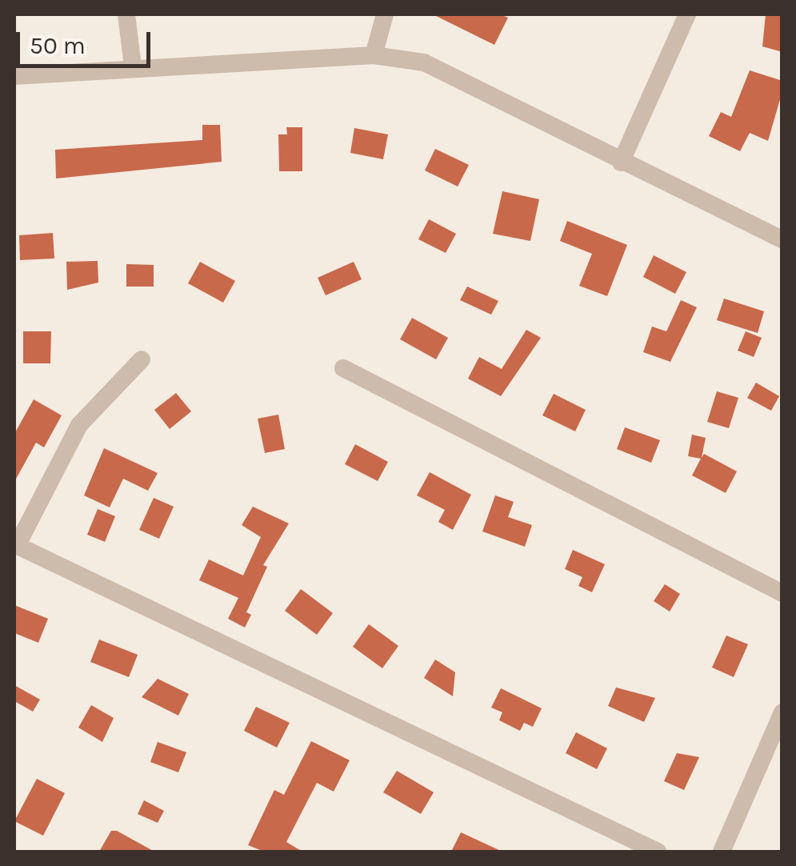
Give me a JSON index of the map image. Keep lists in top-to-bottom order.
{
  "scale_bar": "50 m"
}
